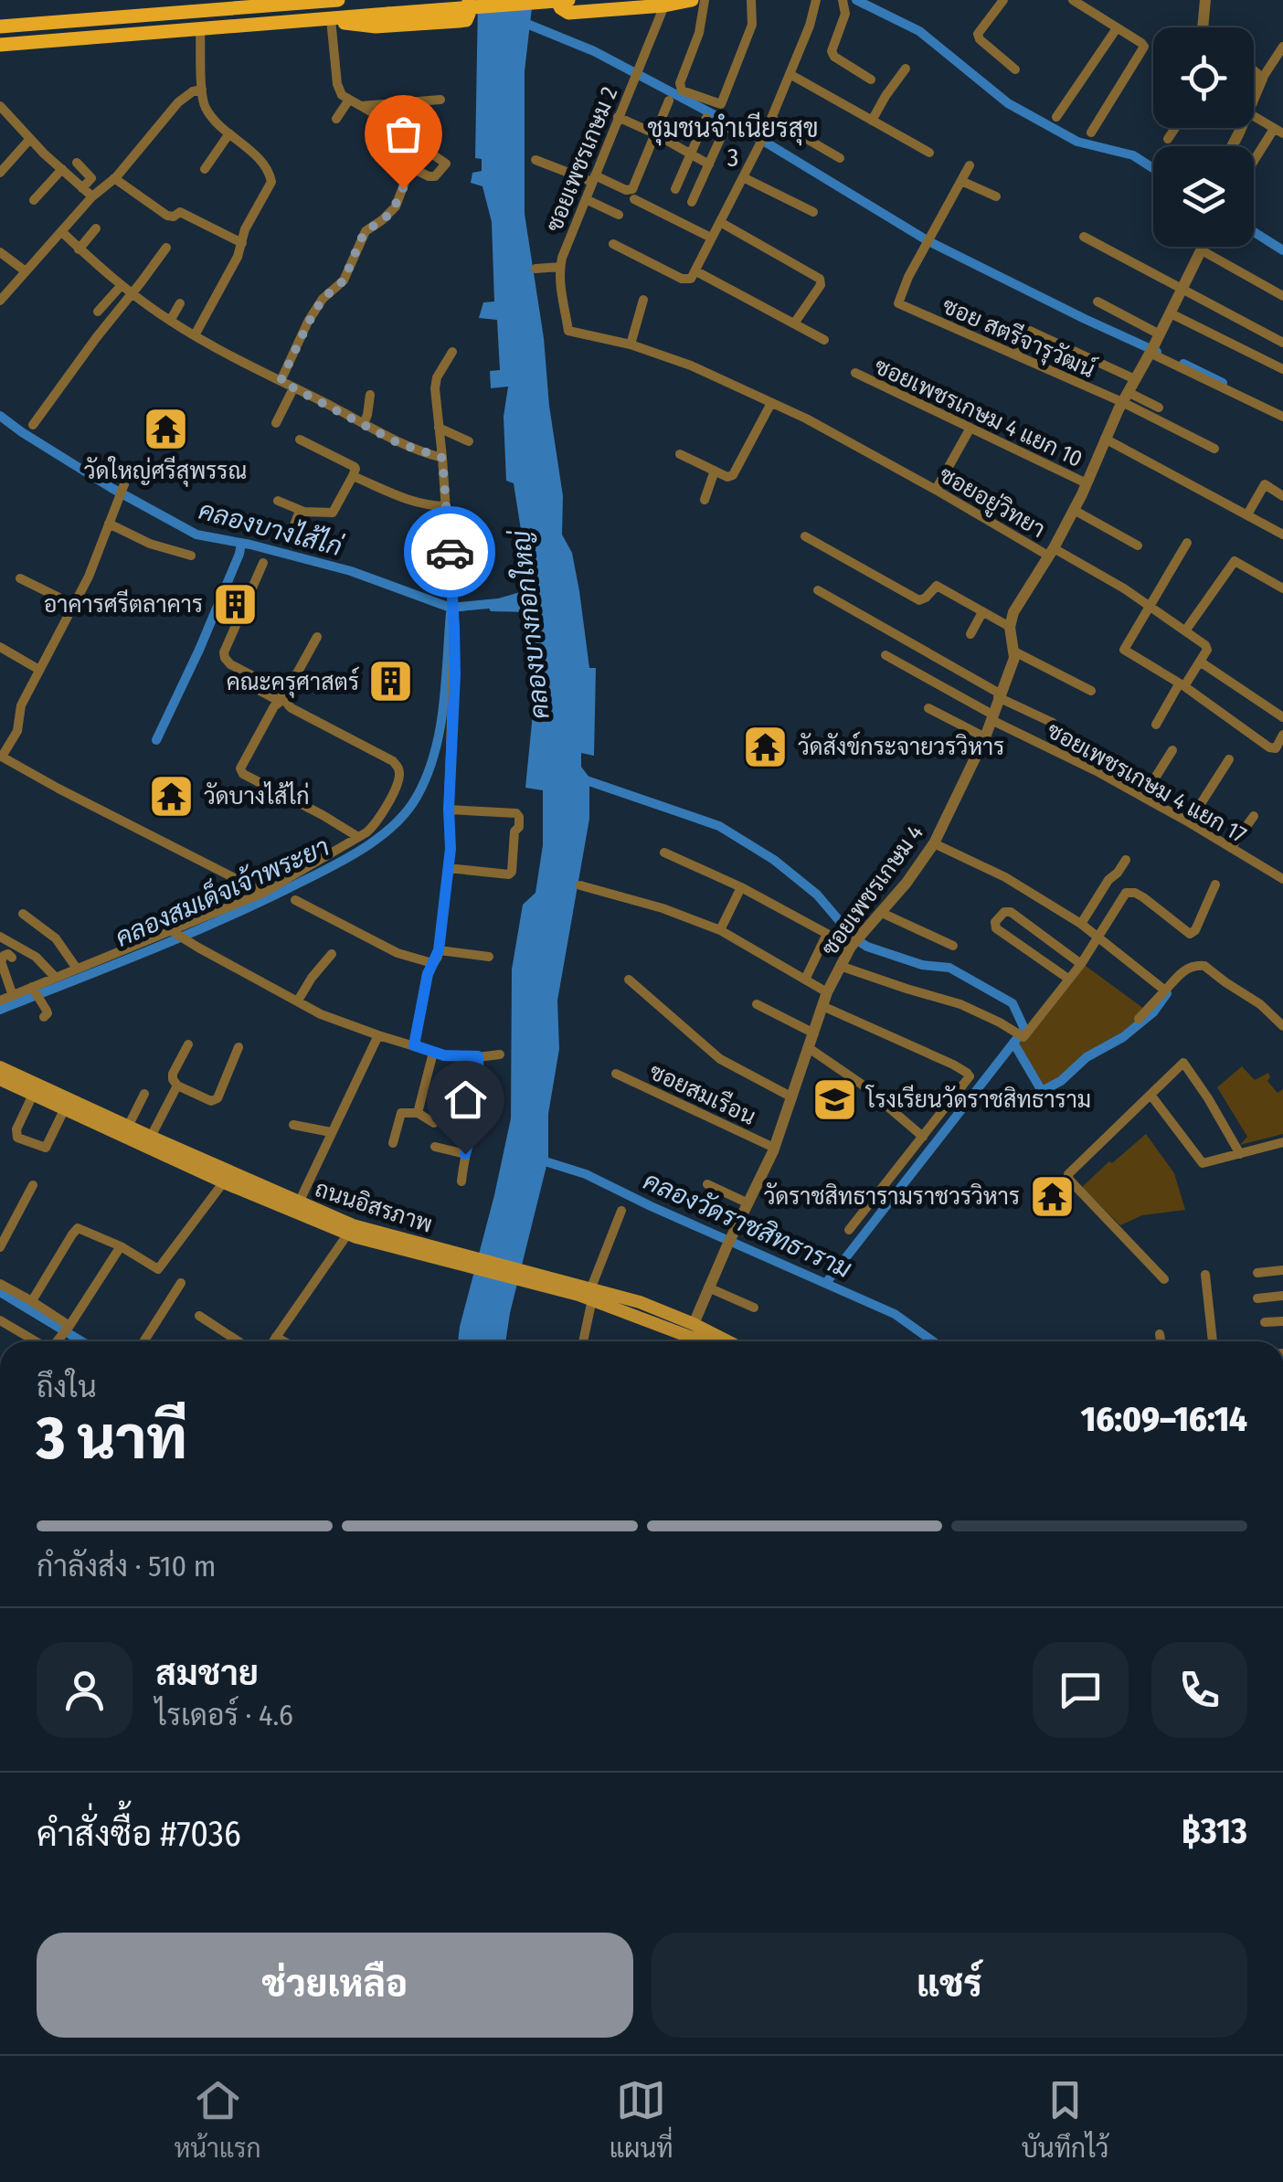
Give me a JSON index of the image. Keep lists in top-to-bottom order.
{
  "streets": {
    "main road": ["ถนนอิสรภาพ"],
    "street": [
      "ซอยเพชรเกษม 2",
      "ซอย สตรีจารุวัฒน์",
      "ซอยเพชรเกษม 4 แยก 10",
      "ซอยอยู่วิทยา",
      "ซอยเพชรเกษม 4 แยก 17",
      "ซอยเพชรเกษม 4",
      "ซอยสมเรือน"
    ]
  },
  "crossings": [
    ["ซอยเพชรเกษม 2", "ซอยอยู่วิทยา"],
    ["ซอยเพชรเกษม 4 แยก 17", "ซอยเพชรเกษม 4"],
    ["ซอยเพชรเกษม 4", "ซอยสมเรือน"],
    ["ซอยเพชรเกษม 4", "ถนนอิสรภาพ"]
  ],
  "districts": ["ชุมชนจำเนียรสุข 3"],
  "water": [
    "คลองบางไส้ไก่",
    "คลองบางกอกใหญ่",
    "คลองสมเด็จเจ้าพระยา",
    "คลองวัดราชสิทธาราม"
  ],
  "places": {
    "temple": [
      "วัดใหญ่ศรีสุพรรณ",
      "วัดสังข์กระจายวรวิหาร",
      "วัดบางไส้ไก่",
      "วัดราชสิทธารามราชวรวิหาร"
    ],
    "building": ["อาคารศรีตลาคาร", "คณะครุศาสตร์"],
    "school or university": ["โรงเรียนวัดราชสิทธาราม"]
  },
  "page": {
    "heading": ["3 นาที", "ถึงใน", "16:09–16:14"],
    "panel": [
      "สมชาย",
      "ไรเดอร์ · 4.6",
      "คำสั่งซื้อ #7036",
      "฿313"
    ],
    "bar": "กำลังส่ง · 510 m",
    "buttons": ["ช่วยเหลือ", "แชร์"],
    "tabs": ["หน้าแรก", "แผนที่", "บันทึกไว้"]
  }
}
